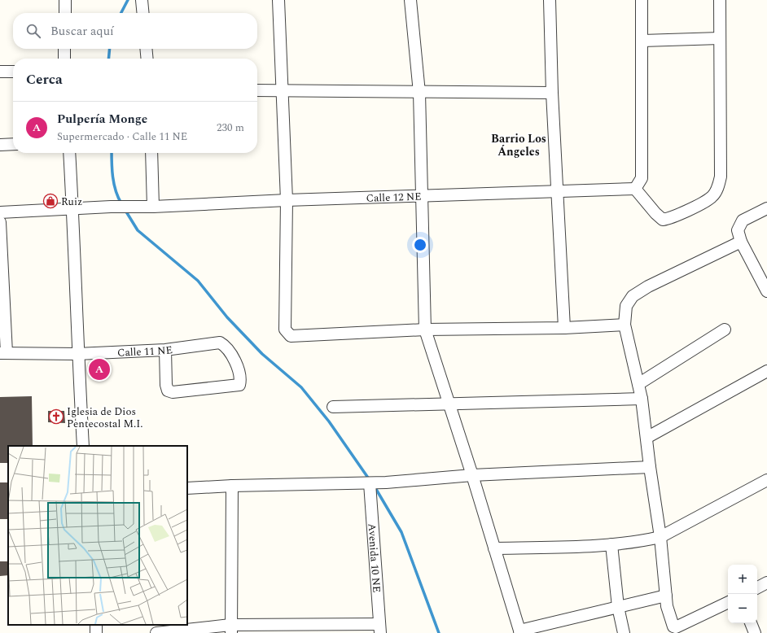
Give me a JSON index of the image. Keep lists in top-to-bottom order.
{
  "streets": {
    "street": ["Calle 12 NE", "Calle 11 NE", "Avenida 10 NE"]
  },
  "districts": ["Barrio Los Ángeles"],
  "places": {
    "shop": ["Ruiz"],
    "church": ["Iglesia de Dios Pentecostal M.I."]
  },
  "page": {
    "search": "Buscar aquí",
    "heading": "Cerca",
    "list": [
      {
        "mark": "A",
        "name": "Pulpería Monge",
        "note": "Supermercado · Calle 11 NE",
        "value": "230 m"
      }
    ],
    "pins": "A",
    "map_buttons": ["+", "−"]
  }
}
